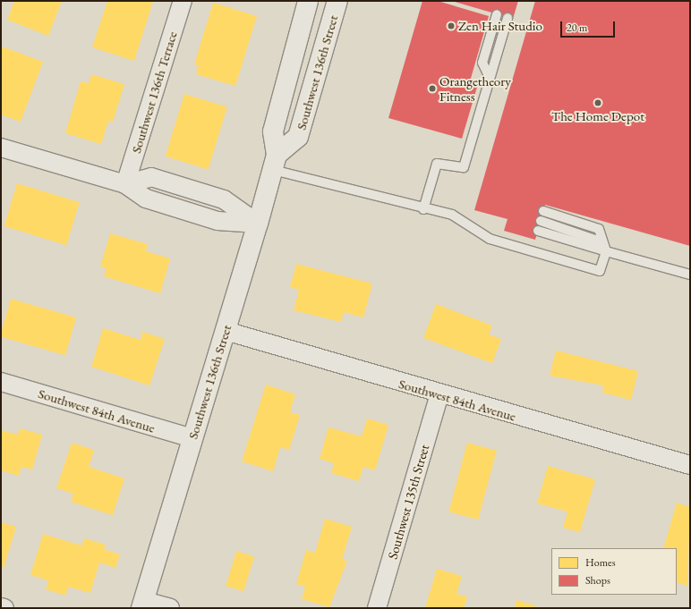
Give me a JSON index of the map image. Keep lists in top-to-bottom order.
{
  "streets": {
    "street": [
      "Southwest 136th Street",
      "Southwest 136th Terrace",
      "Southwest 84th Avenue",
      "Southwest 135th Street"
    ]
  },
  "crossings": [
    ["Southwest 136th Street", "Southwest 84th Avenue"],
    ["Southwest 84th Avenue", "Southwest 135th Street"]
  ],
  "places": ["Zen Hair Studio", "Orangetheory Fitness", "The Home Depot"],
  "legend": ["Homes", "Shops"],
  "scale_bar": "20 m"
}
